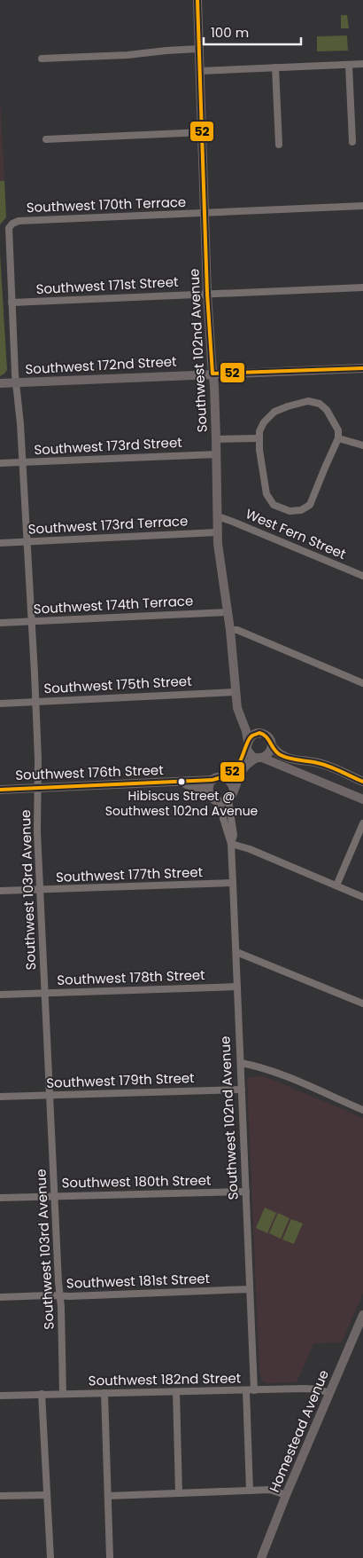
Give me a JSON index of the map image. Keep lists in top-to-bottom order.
{
  "streets": {
    "street": [
      "Southwest 170th Terrace",
      "Southwest 171st Street",
      "Southwest 102nd Avenue",
      "Southwest 172nd Street",
      "Southwest 173rd Street",
      "Southwest 173rd Terrace",
      "West Fern Street",
      "Southwest 174th Terrace",
      "Southwest 175th Street",
      "Southwest 176th Street",
      "Southwest 177th Street",
      "Southwest 103rd Avenue",
      "Southwest 178th Street",
      "Southwest 179th Street",
      "Southwest 180th Street",
      "Southwest 181st Street",
      "Southwest 182nd Street",
      "Homestead Avenue"
    ]
  },
  "crossings": [
    ["Southwest 170th Terrace", "Southwest 102nd Avenue"],
    ["Southwest 170th Terrace", "Southwest 103rd Avenue"],
    ["Southwest 171st Street", "Southwest 102nd Avenue"],
    ["Southwest 171st Street", "Southwest 103rd Avenue"],
    ["Southwest 102nd Avenue", "Southwest 172nd Street"],
    ["Southwest 102nd Avenue", "Southwest 173rd Street"],
    ["Southwest 102nd Avenue", "Southwest 173rd Terrace"],
    ["Southwest 102nd Avenue", "West Fern Street"],
    ["Southwest 102nd Avenue", "Southwest 174th Terrace"],
    ["Southwest 102nd Avenue", "Southwest 175th Street"],
    ["Southwest 102nd Avenue", "Southwest 176th Street"],
    ["Southwest 102nd Avenue", "Southwest 177th Street"],
    ["Southwest 102nd Avenue", "Southwest 178th Street"],
    ["Southwest 102nd Avenue", "Southwest 179th Street"],
    ["Southwest 102nd Avenue", "Southwest 180th Street"],
    ["Southwest 102nd Avenue", "Southwest 181st Street"],
    ["Southwest 102nd Avenue", "Southwest 182nd Street"],
    ["Southwest 172nd Street", "Southwest 103rd Avenue"],
    ["Southwest 173rd Street", "Southwest 103rd Avenue"],
    ["Southwest 173rd Terrace", "Southwest 103rd Avenue"],
    ["Southwest 174th Terrace", "Southwest 103rd Avenue"],
    ["Southwest 175th Street", "Southwest 103rd Avenue"],
    ["Southwest 176th Street", "Southwest 103rd Avenue"],
    ["Southwest 177th Street", "Southwest 103rd Avenue"],
    ["Southwest 103rd Avenue", "Southwest 178th Street"],
    ["Southwest 103rd Avenue", "Southwest 179th Street"],
    ["Southwest 103rd Avenue", "Southwest 180th Street"],
    ["Southwest 103rd Avenue", "Southwest 181st Street"],
    ["Southwest 103rd Avenue", "Southwest 182nd Street"],
    ["Southwest 182nd Street", "Homestead Avenue"]
  ],
  "places": ["Hibiscus Street @ Southwest 102nd Avenue"],
  "lines": ["transit line 52"],
  "scale_bar": "100 m"
}
